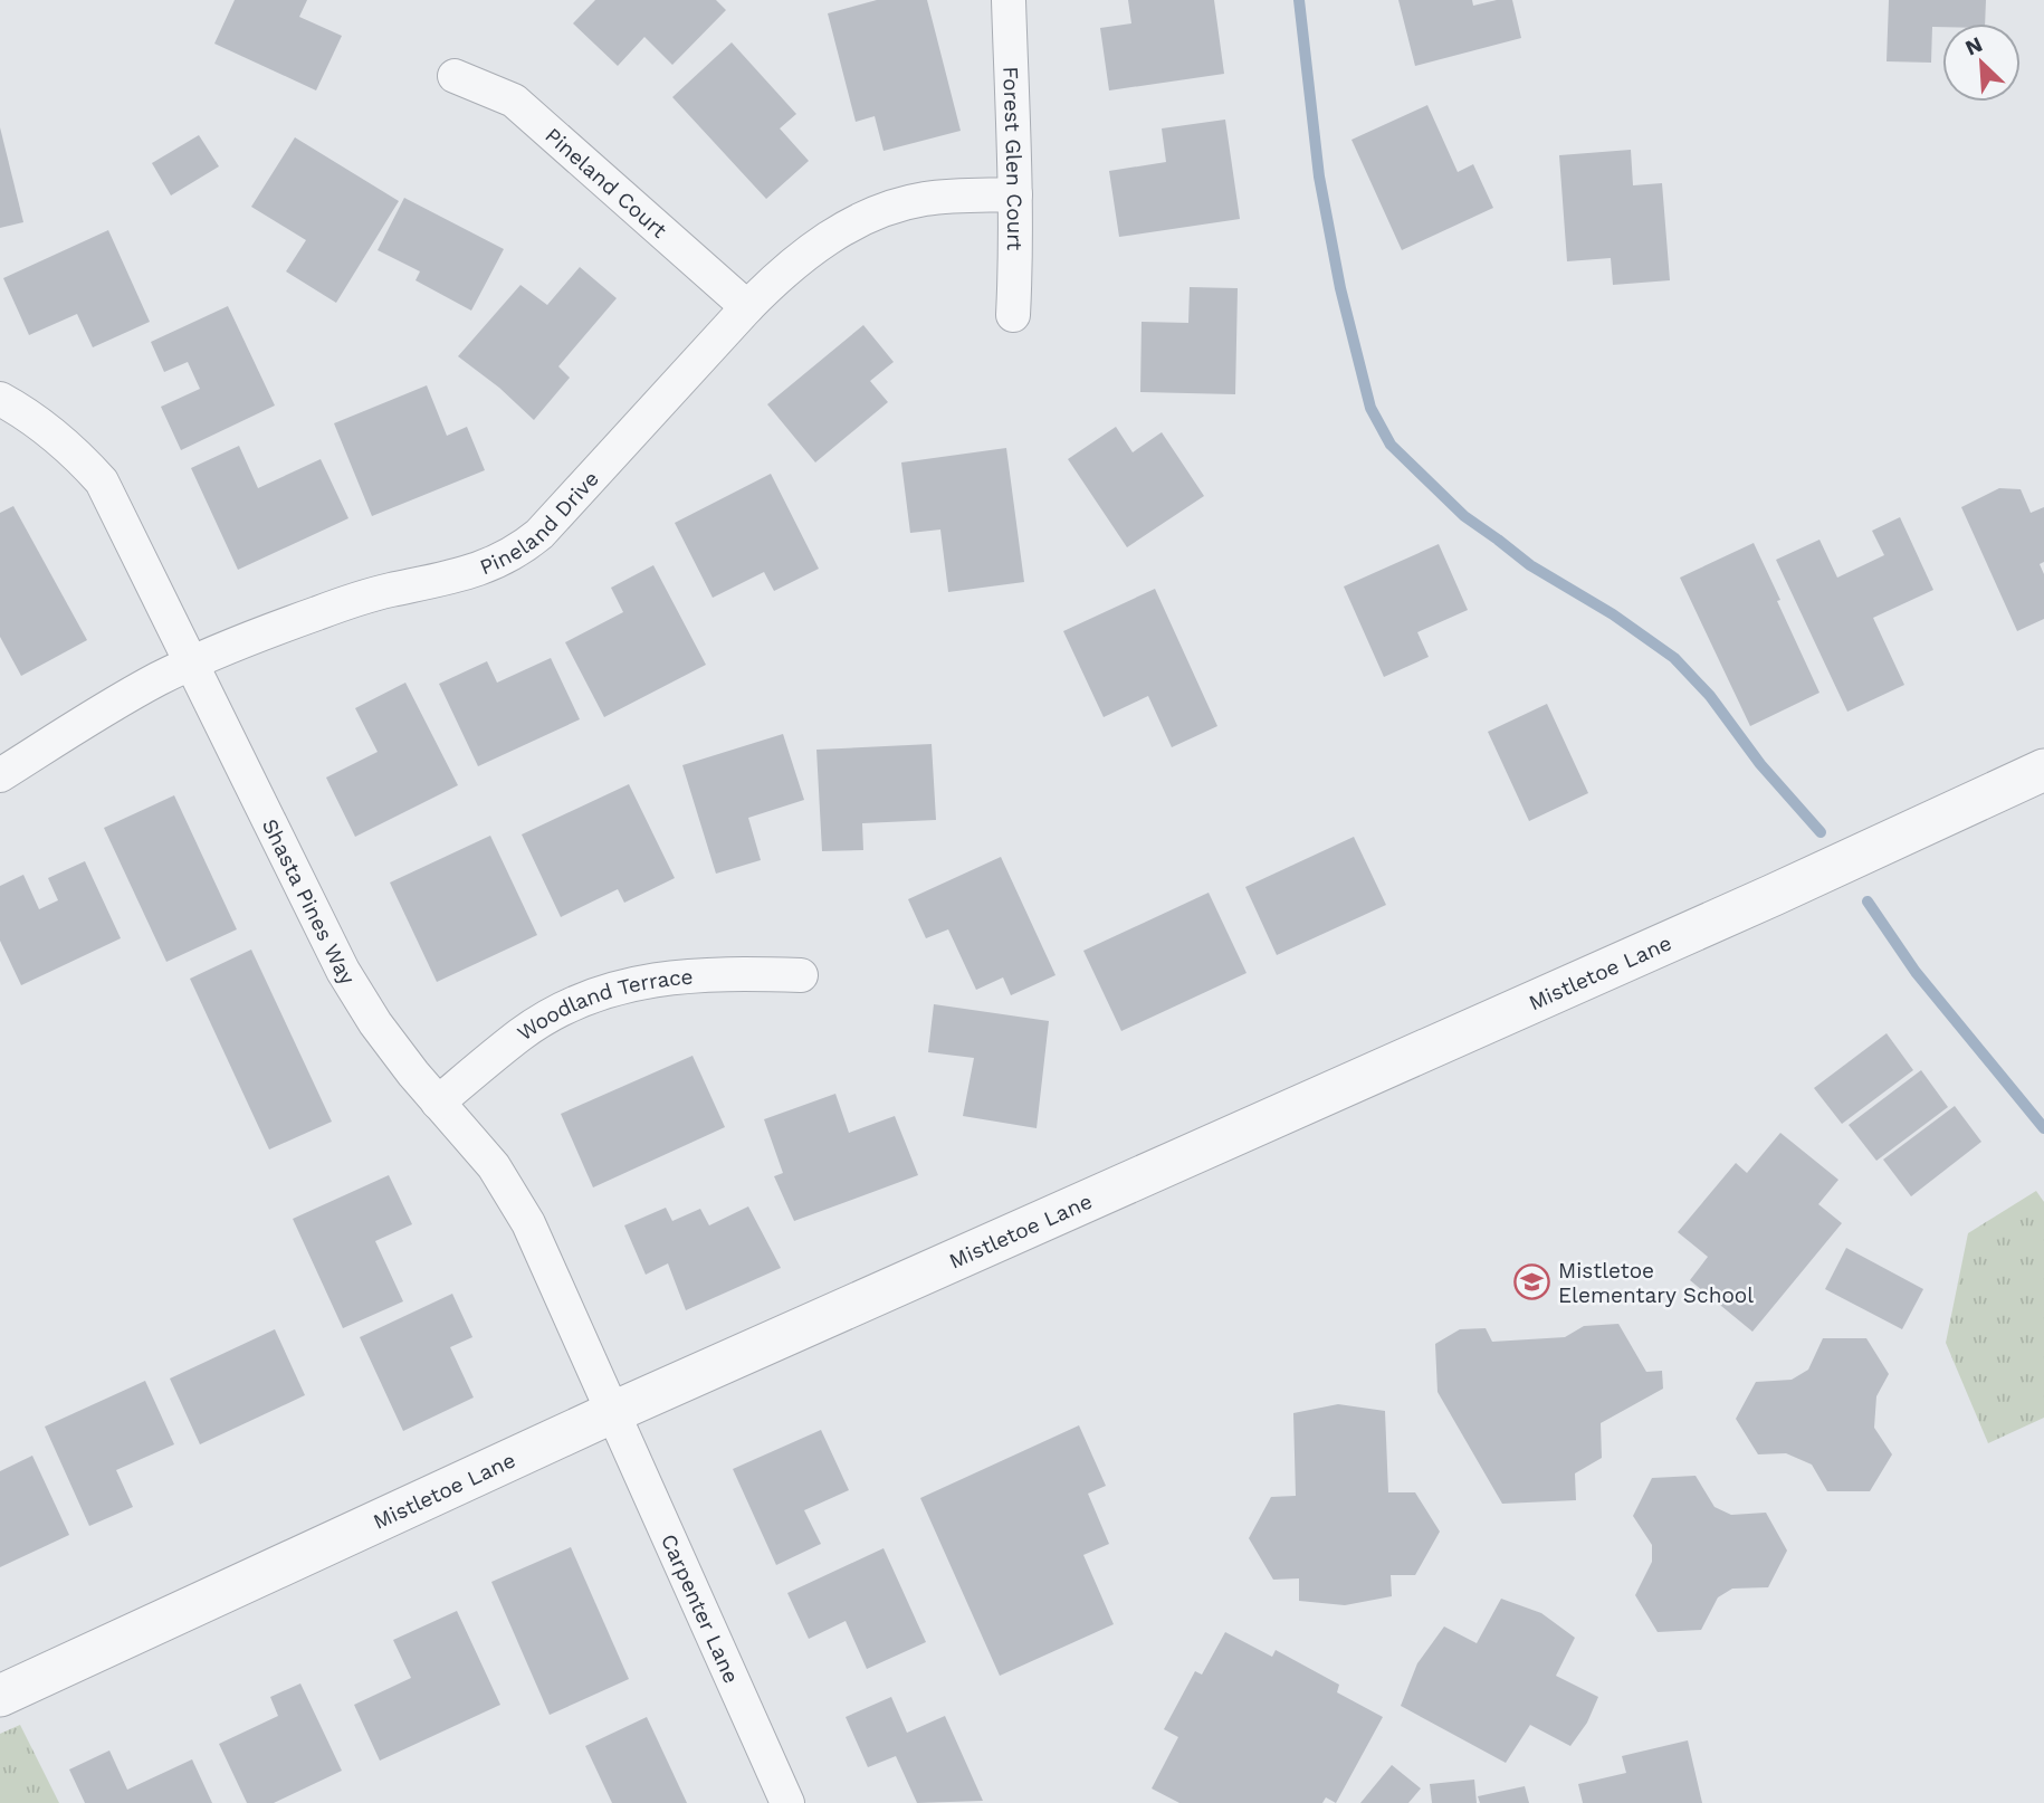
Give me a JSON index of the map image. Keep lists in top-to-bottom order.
{
  "streets": {
    "street": [
      "Forest Glen Court",
      "Pineland Court",
      "Pineland Drive",
      "Shasta Pines Way",
      "Mistletoe Lane",
      "Woodland Terrace",
      "Carpenter Lane"
    ]
  },
  "crossings": [
    ["Forest Glen Court", "Pineland Drive"],
    ["Pineland Court", "Pineland Drive"],
    ["Pineland Drive", "Shasta Pines Way"],
    ["Shasta Pines Way", "Mistletoe Lane"],
    ["Shasta Pines Way", "Woodland Terrace"],
    ["Shasta Pines Way", "Carpenter Lane"],
    ["Mistletoe Lane", "Carpenter Lane"]
  ],
  "places": {
    "school or university": ["Mistletoe Elementary School"]
  },
  "north": "top left"
}
